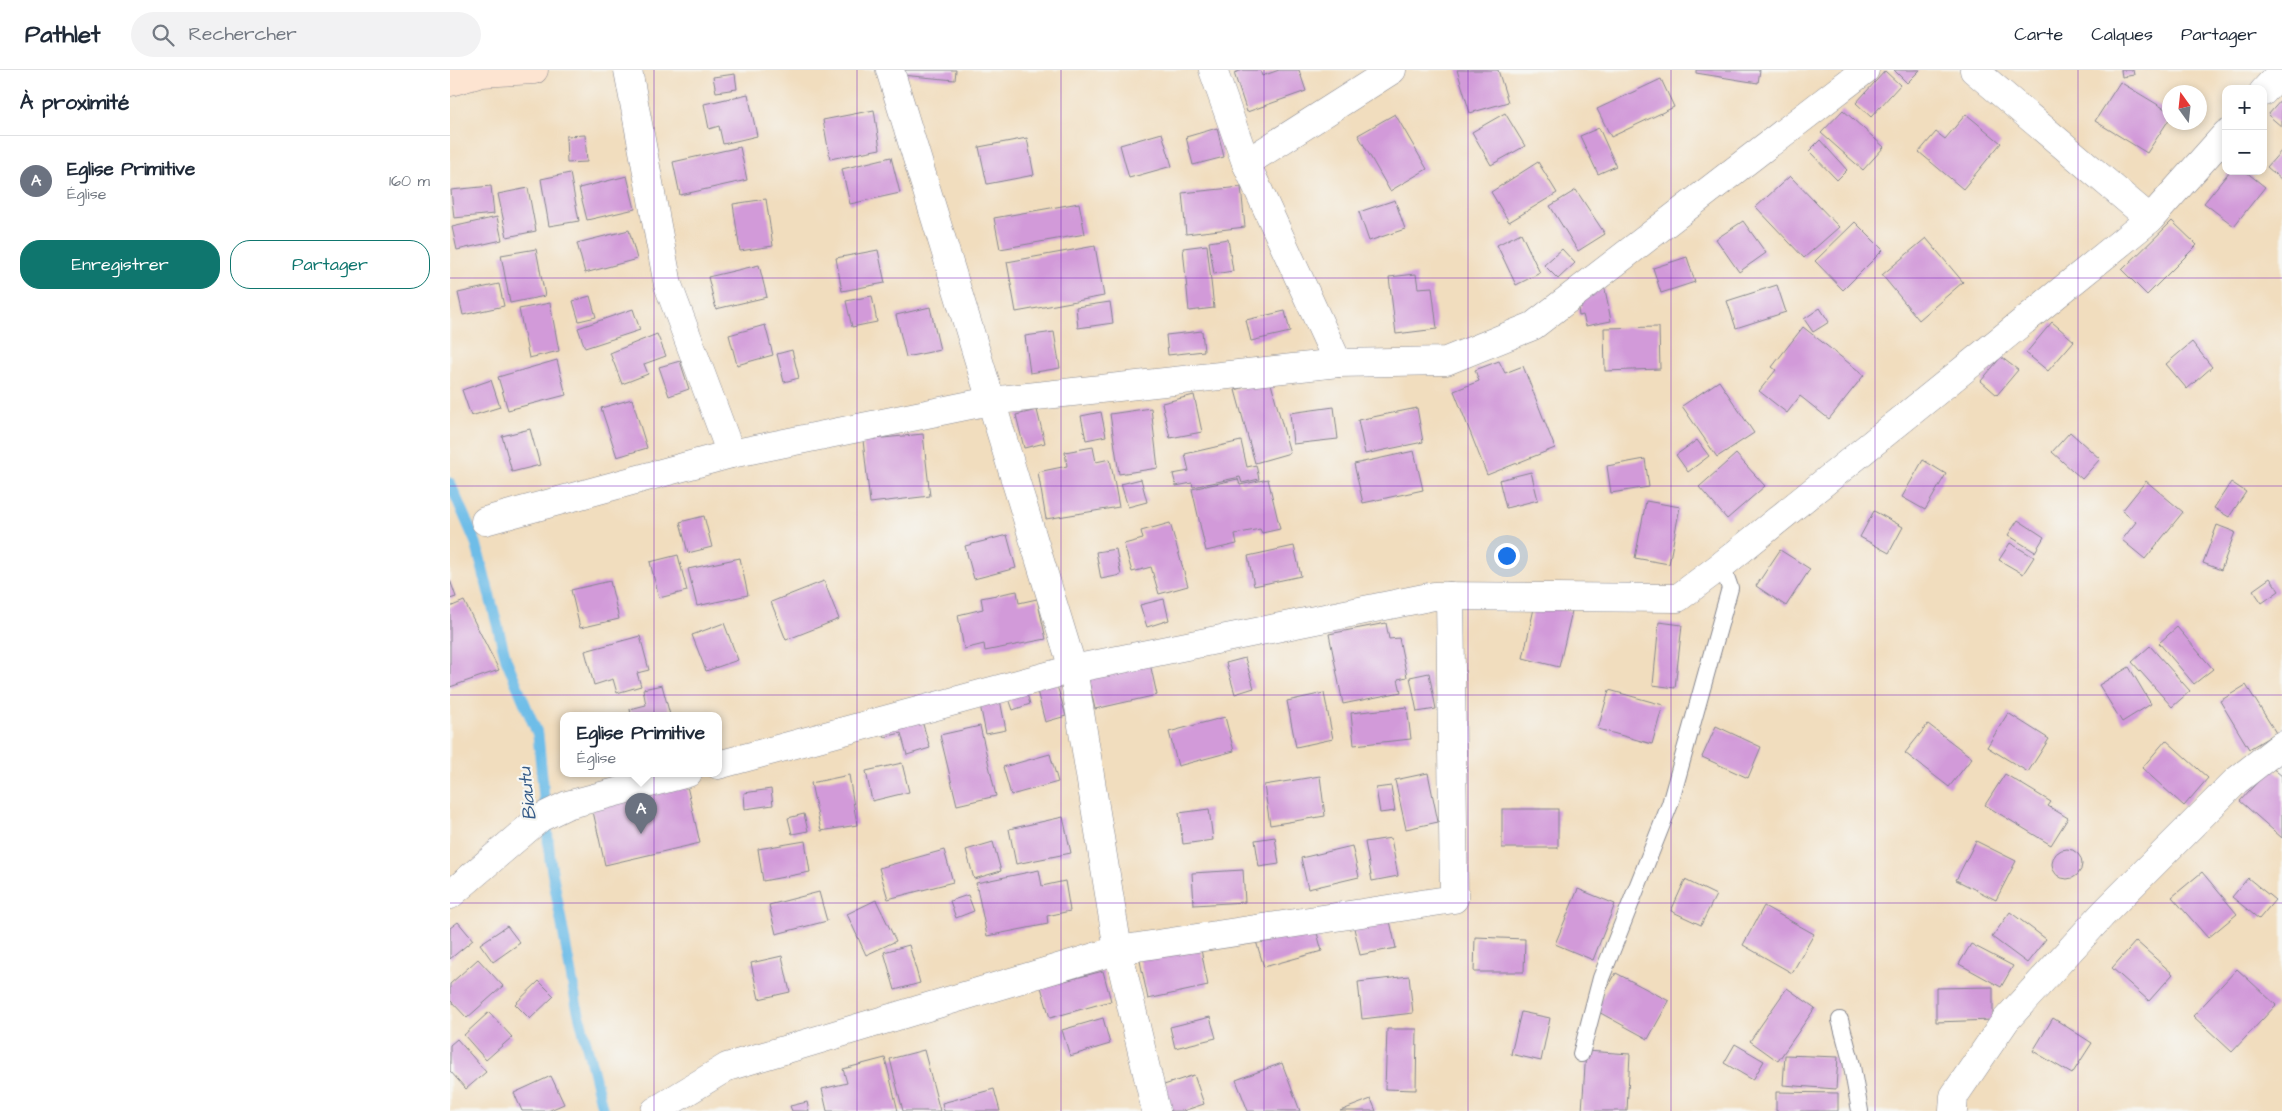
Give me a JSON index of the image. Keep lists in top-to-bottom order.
{
  "water": ["Biautu"],
  "north": "top",
  "page": {
    "header": "Pathlet",
    "search": "Rechercher",
    "nav": ["Carte", "Calques", "Partager"],
    "heading": "À proximité",
    "map_buttons": ["+", "−"],
    "list": [
      {
        "mark": "A",
        "name": "Eglise Primitive",
        "note": "Église",
        "value": "160 m"
      }
    ],
    "buttons": ["Enregistrer", "Partager"],
    "popup": ["Eglise Primitive", "Église"],
    "pins": "A"
  }
}
